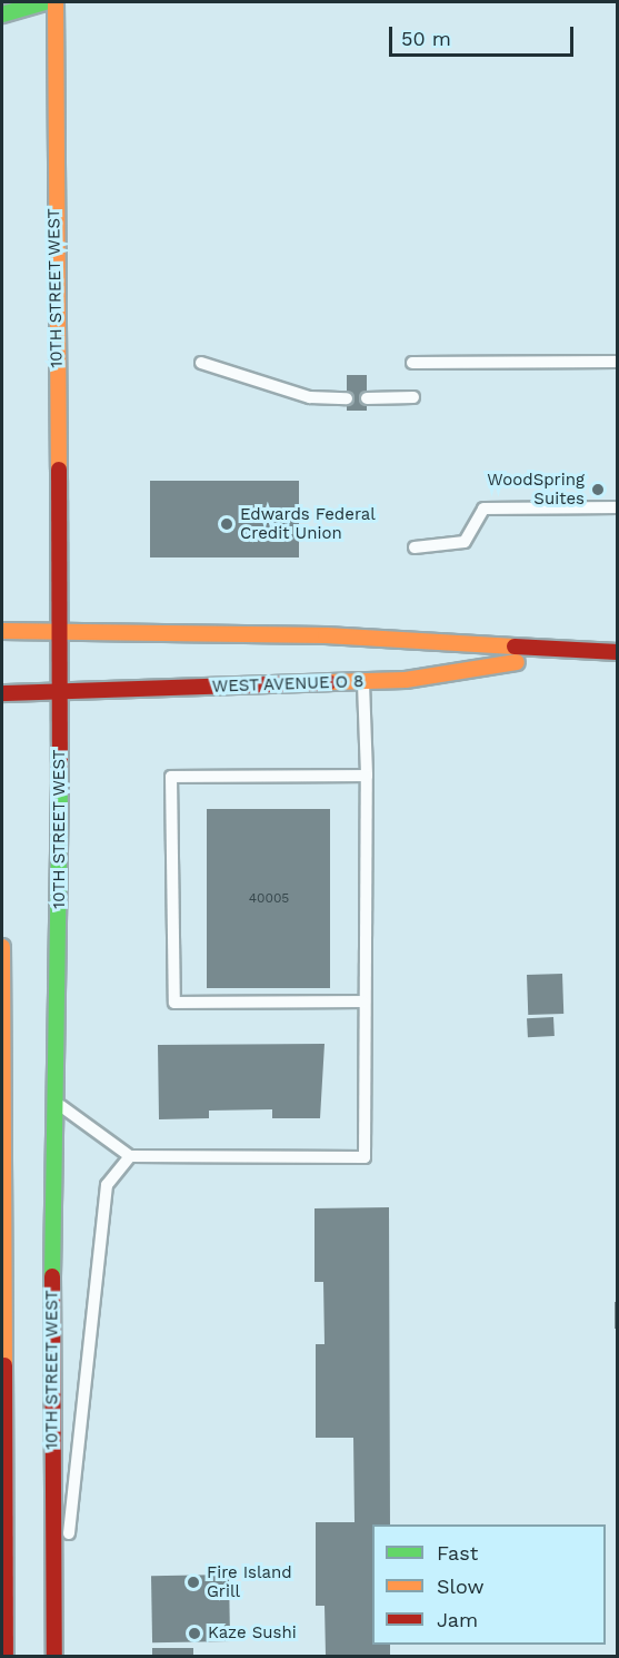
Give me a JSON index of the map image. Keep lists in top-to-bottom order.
{
  "streets": {
    "main road": ["10TH STREET WEST", "WEST AVENUE O 8"]
  },
  "crossings": [
    ["10TH STREET WEST", "WEST AVENUE O 8"]
  ],
  "places": [
    "WoodSpring Suites",
    "Edwards Federal Credit Union",
    "Fire Island Grill",
    "Kaze Sushi"
  ],
  "house_numbers": ["40005"],
  "legend": ["Fast", "Slow", "Jam"],
  "scale_bar": "50 m"
}
